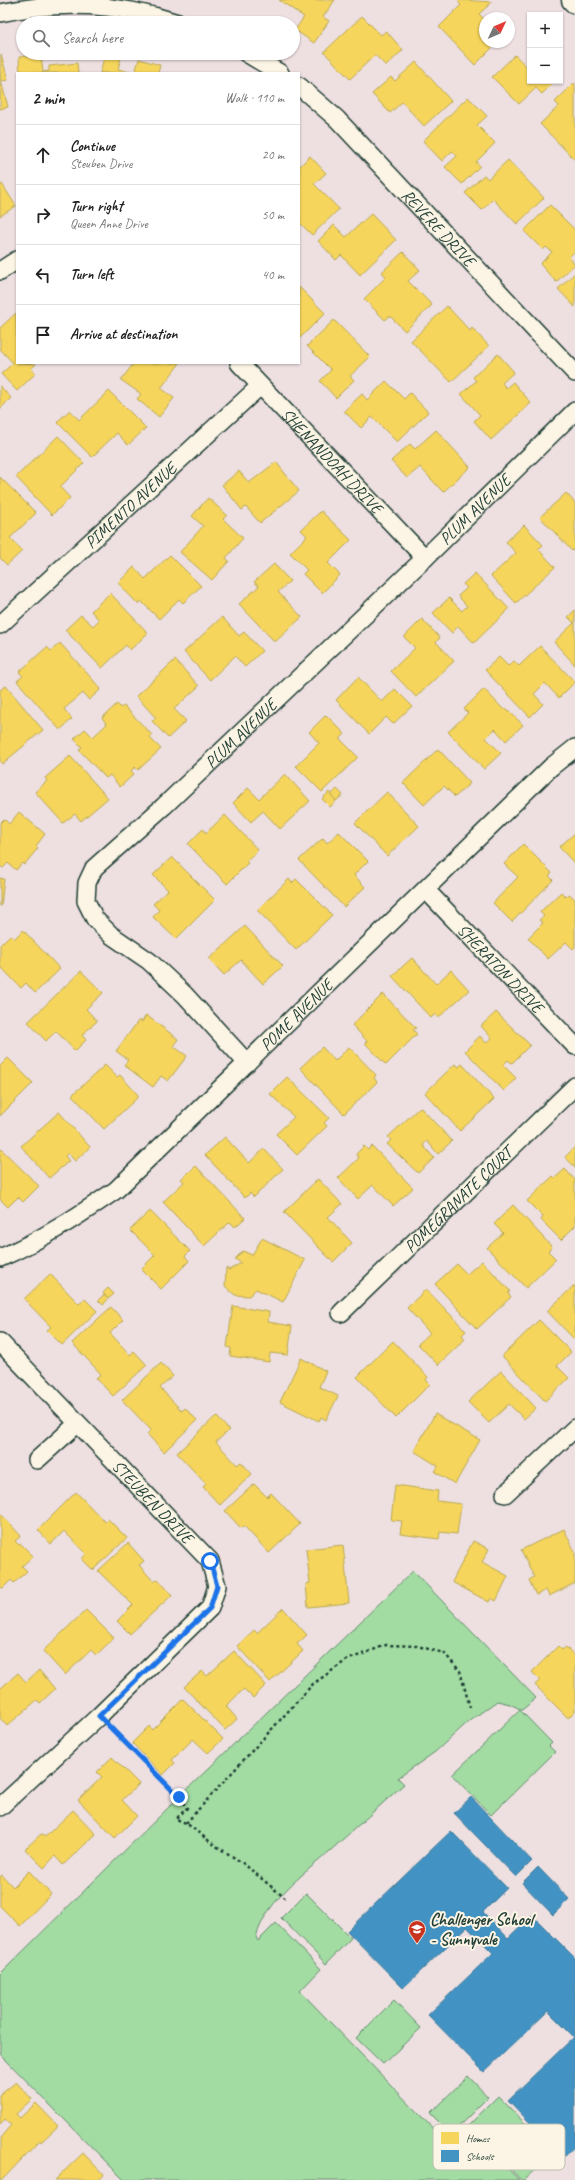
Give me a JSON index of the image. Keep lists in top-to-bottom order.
{
  "streets": {
    "street": [
      "REVERE DRIVE",
      "SHENANDOAH DRIVE",
      "PIMENTO AVENUE",
      "PLUM AVENUE",
      "SHERATON DRIVE",
      "POME AVENUE",
      "POMEGRANATE COURT",
      "STEUBEN DRIVE"
    ]
  },
  "crossings": [
    ["SHENANDOAH DRIVE", "PIMENTO AVENUE"],
    ["SHENANDOAH DRIVE", "PLUM AVENUE"],
    ["PLUM AVENUE", "POME AVENUE"],
    ["SHERATON DRIVE", "POME AVENUE"]
  ],
  "places": {
    "school or university": ["Challenger School - Sunnyvale"]
  },
  "legend": ["Homes", "Schools"],
  "north": "top right",
  "page": {
    "map_buttons": ["+", "−"],
    "search": "Search here",
    "heading": ["2 min", "Walk · 110 m"],
    "list": [
      ["Continue", "Steuben Drive", "20 m"],
      ["Turn right", "Queen Anne Drive", "50 m"],
      ["Turn left", "40 m"],
      "Arrive at destination"
    ]
  }
}
